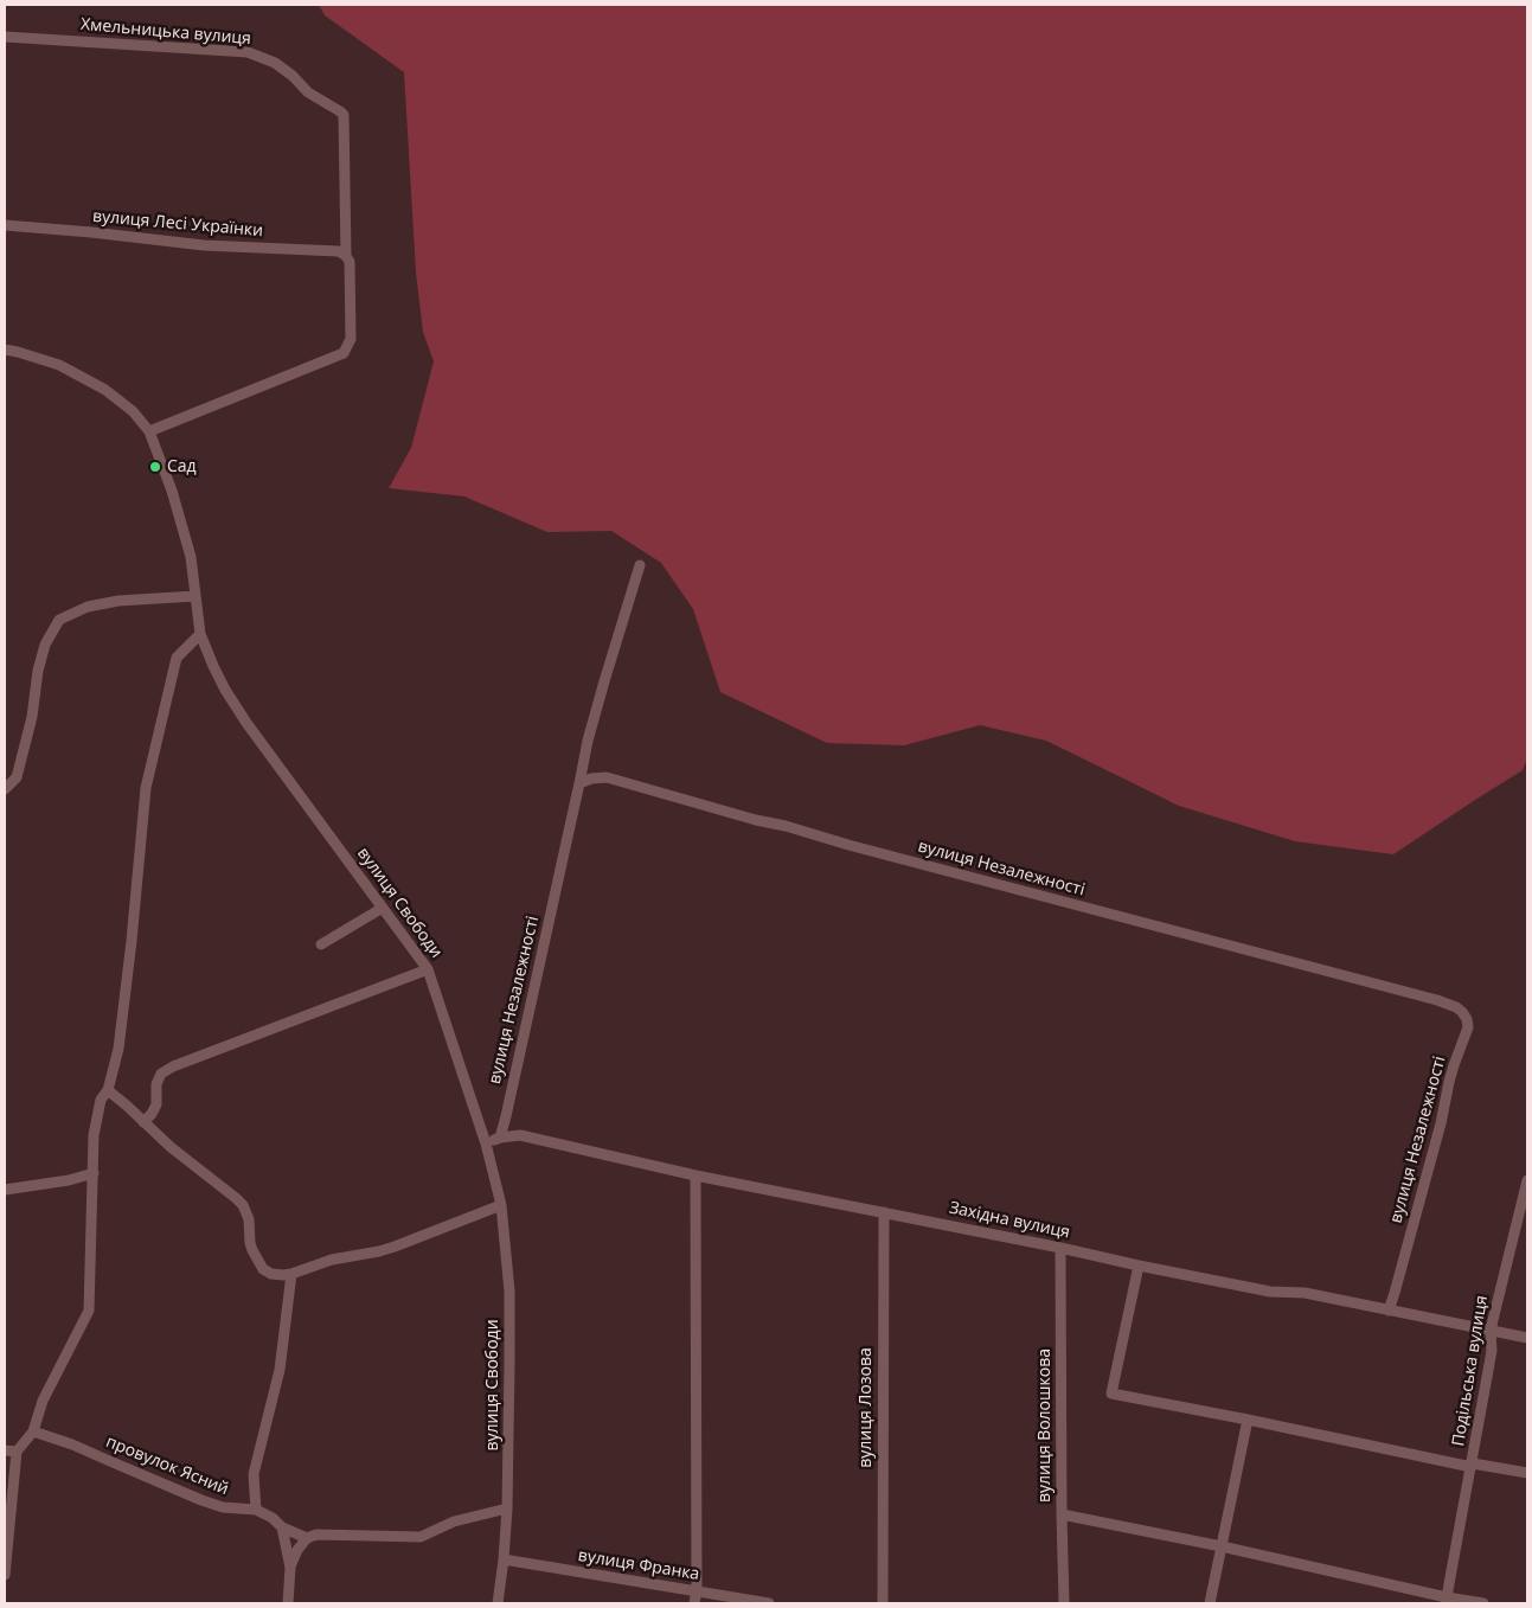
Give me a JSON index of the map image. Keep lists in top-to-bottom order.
{
  "streets": {
    "street": [
      "Хмельницька вулиця",
      "вулиця Лесі Українки",
      "вулиця Незалежності",
      "вулиця Свободи",
      "Західна вулиця",
      "Подільська вулиця",
      "вулиця Лозова",
      "вулиця Волошкова",
      "провулок Ясний",
      "вулиця Франка"
    ]
  },
  "crossings": [
    ["Хмельницька вулиця", "вулиця Лесі Українки"],
    ["вулиця Незалежності", "Західна вулиця"],
    ["вулиця Свободи", "Західна вулиця"],
    ["вулиця Свободи", "вулиця Франка"],
    ["Західна вулиця", "Подільська вулиця"],
    ["Західна вулиця", "вулиця Лозова"],
    ["Західна вулиця", "вулиця Волошкова"]
  ],
  "places": ["Сад"]
}
